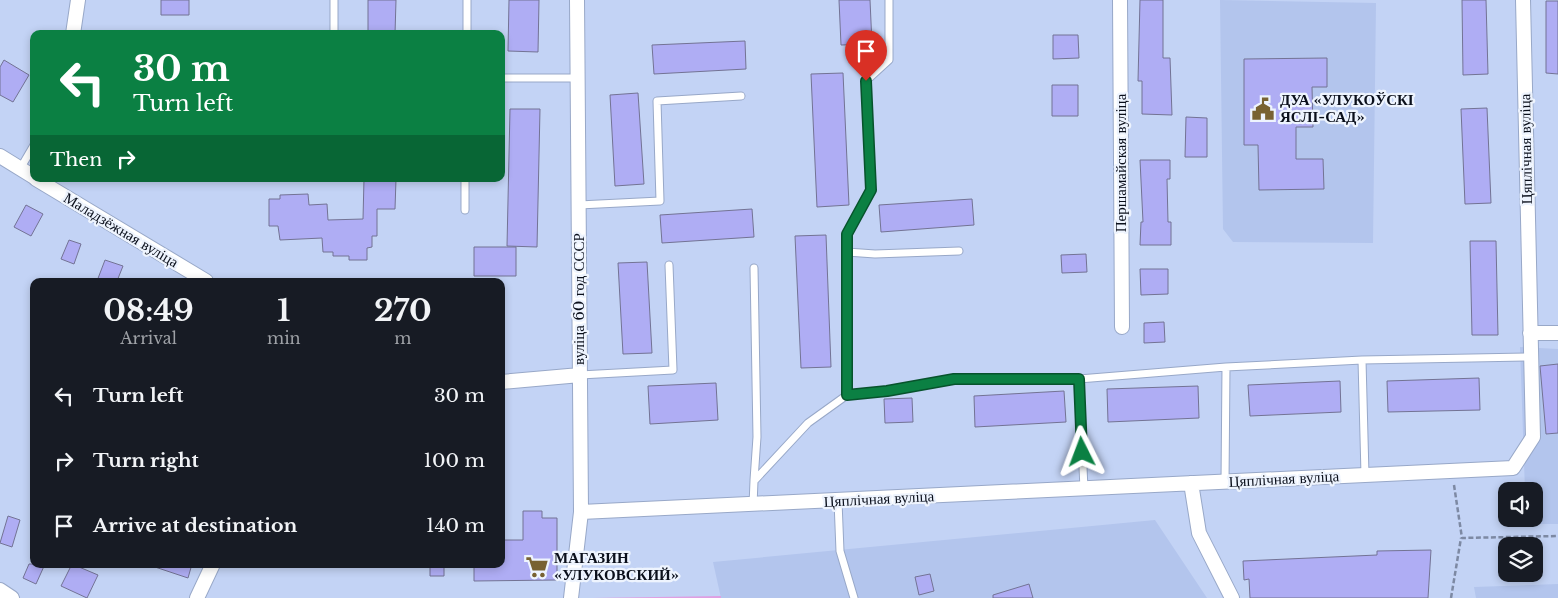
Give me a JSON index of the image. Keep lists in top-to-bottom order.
{
  "streets": {
    "street": [
      "Цяплічная вуліца",
      "Першамайская вуліца",
      "Маладзёжная вуліца",
      "вуліца 60 год СССР"
    ]
  },
  "crossings": [
    ["Цяплічная вуліца", "вуліца 60 год СССР"]
  ],
  "places": {
    "public building": ["ДУА «УЛУКОЎСКІ ЯСЛІ-САД»"],
    "supermarket": ["МАГАЗИН «УЛУКОВСКИЙ»"]
  },
  "page": {
    "turn": ["30 m", "Turn left"],
    "then": "Then",
    "eta": [
      "08:49",
      "Arrival",
      "1",
      "min",
      "270",
      "m"
    ],
    "list": [
      {
        "name": "Turn left",
        "value": "30 m"
      },
      {
        "name": "Turn right",
        "value": "100 m"
      },
      {
        "name": "Arrive at destination",
        "value": "140 m"
      }
    ]
  }
}
